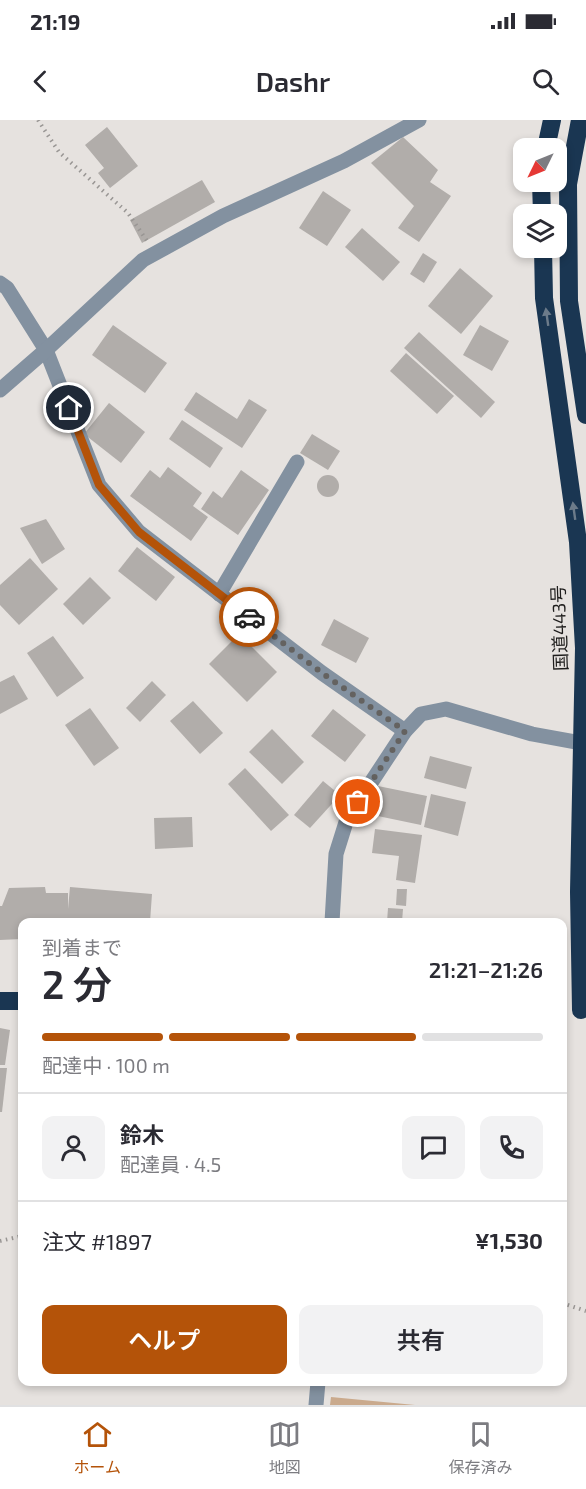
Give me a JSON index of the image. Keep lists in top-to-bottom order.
{
  "streets": {
    "highway": ["国道443号"]
  },
  "one_way": ["国道443号"],
  "north": "bottom left",
  "page": {
    "status": "21:19",
    "header": "Dashr",
    "heading": ["2 分", "到着まで", "21:21–21:26"],
    "panel": [
      "鈴木",
      "配達員 · 4.5",
      "注文 #1897",
      "¥1,530"
    ],
    "bar": "配達中 · 100 m",
    "buttons": ["ヘルプ", "共有"],
    "tabs": ["ホーム", "地図", "保存済み"]
  }
}
